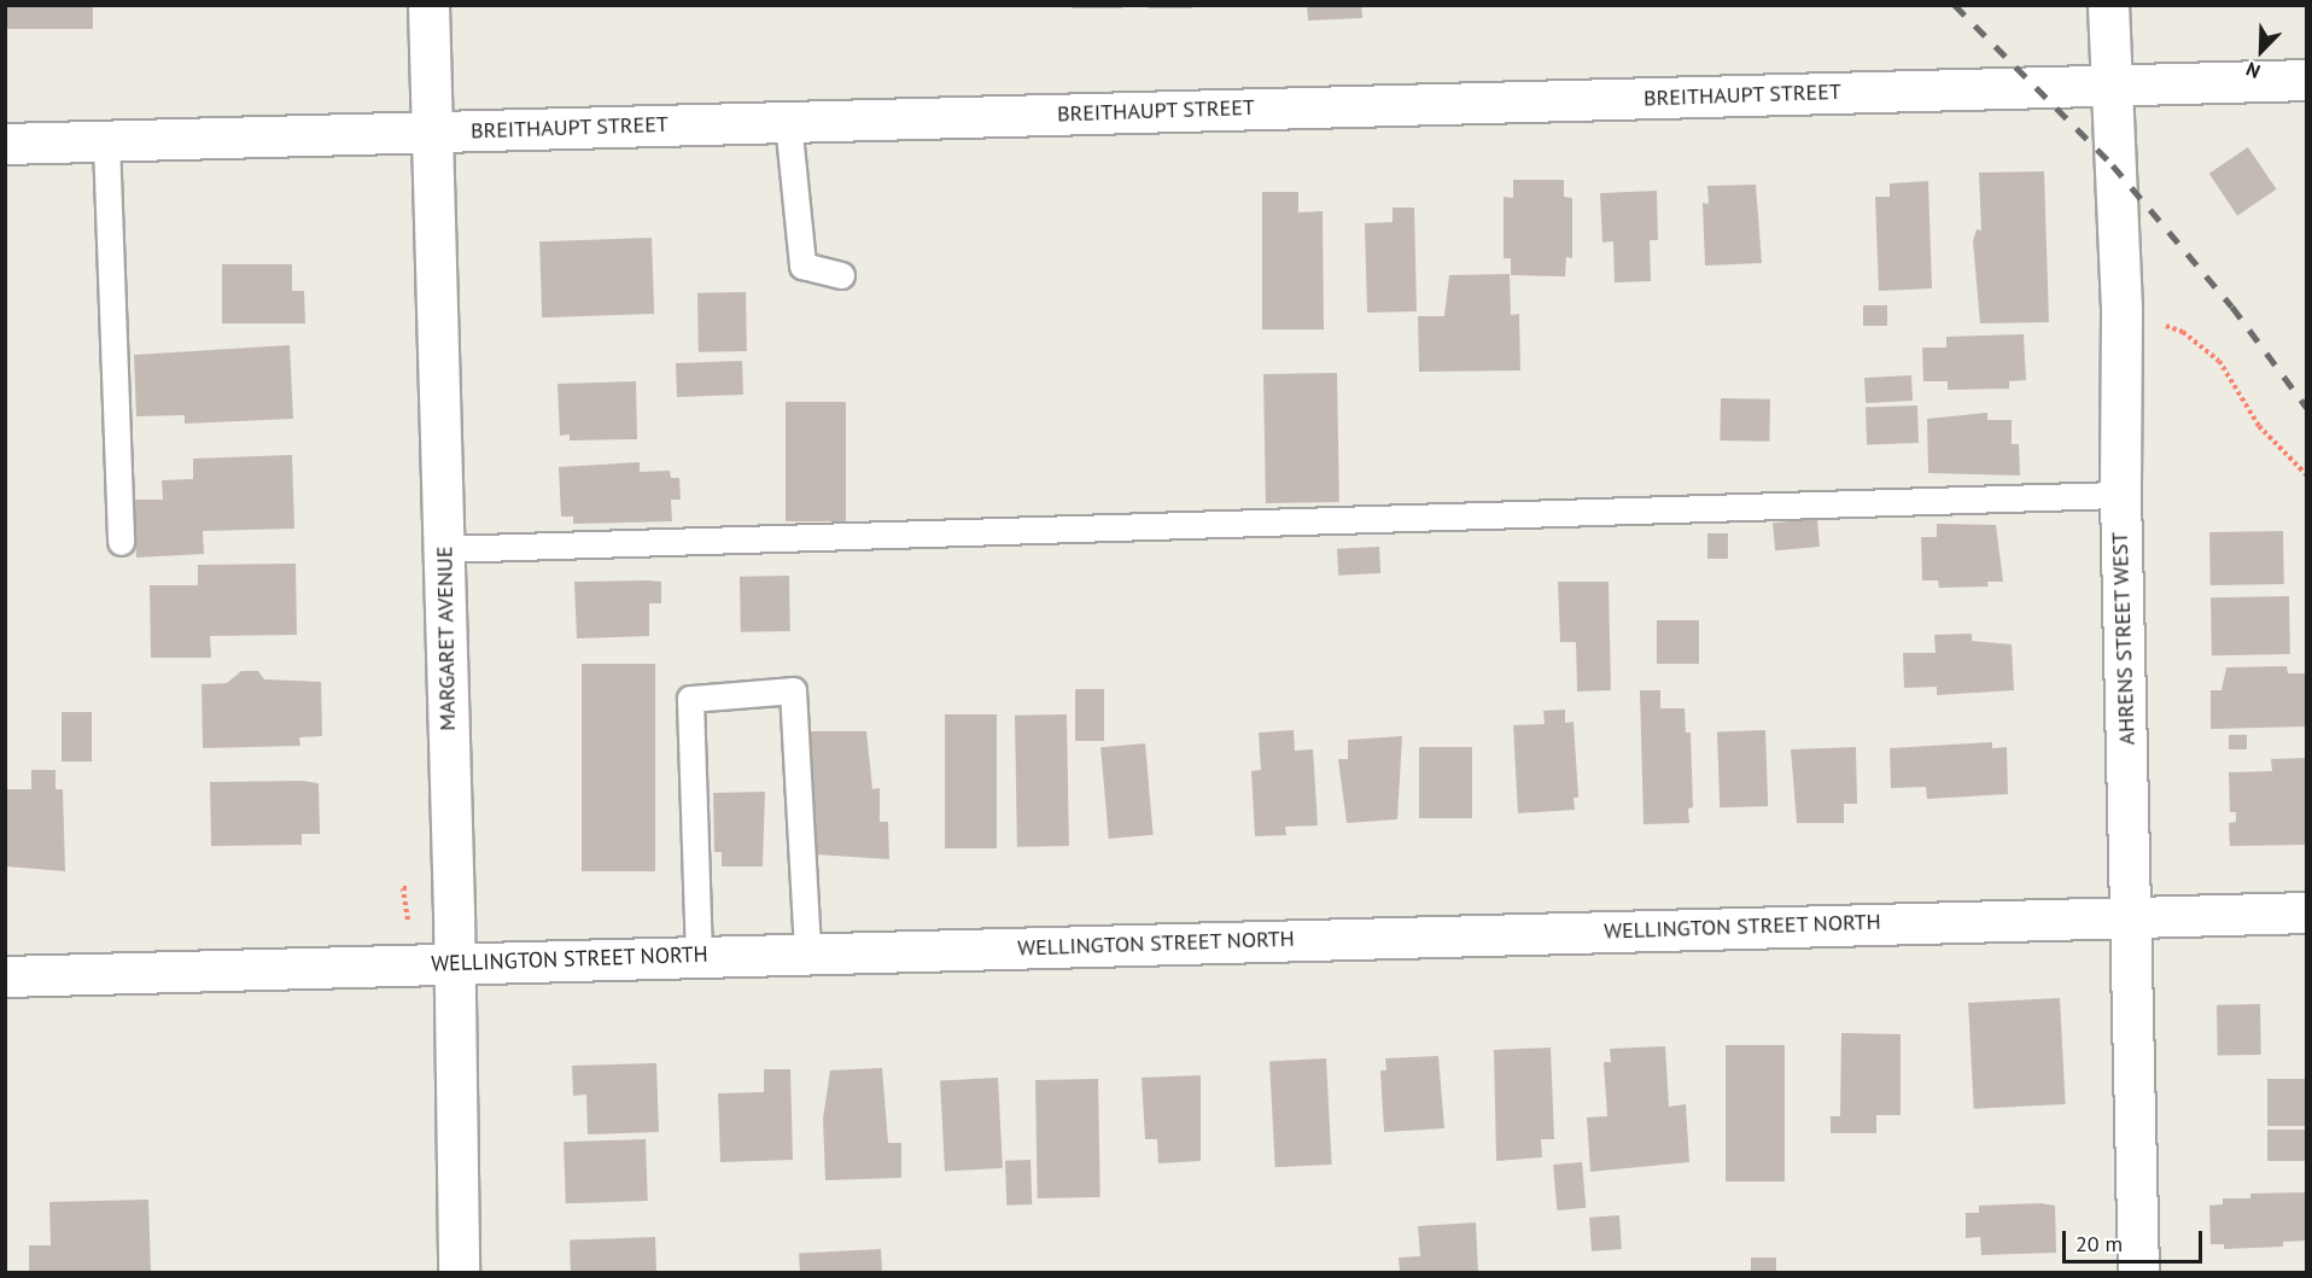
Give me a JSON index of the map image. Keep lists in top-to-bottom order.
{
  "streets": {
    "street": [
      "BREITHAUPT STREET",
      "MARGARET AVENUE",
      "AHRENS STREET WEST",
      "WELLINGTON STREET NORTH"
    ]
  },
  "crossings": [
    ["BREITHAUPT STREET", "MARGARET AVENUE"],
    ["BREITHAUPT STREET", "AHRENS STREET WEST"],
    ["MARGARET AVENUE", "WELLINGTON STREET NORTH"],
    ["AHRENS STREET WEST", "WELLINGTON STREET NORTH"]
  ],
  "scale_bar": "20 m",
  "north": "bottom left"
}
